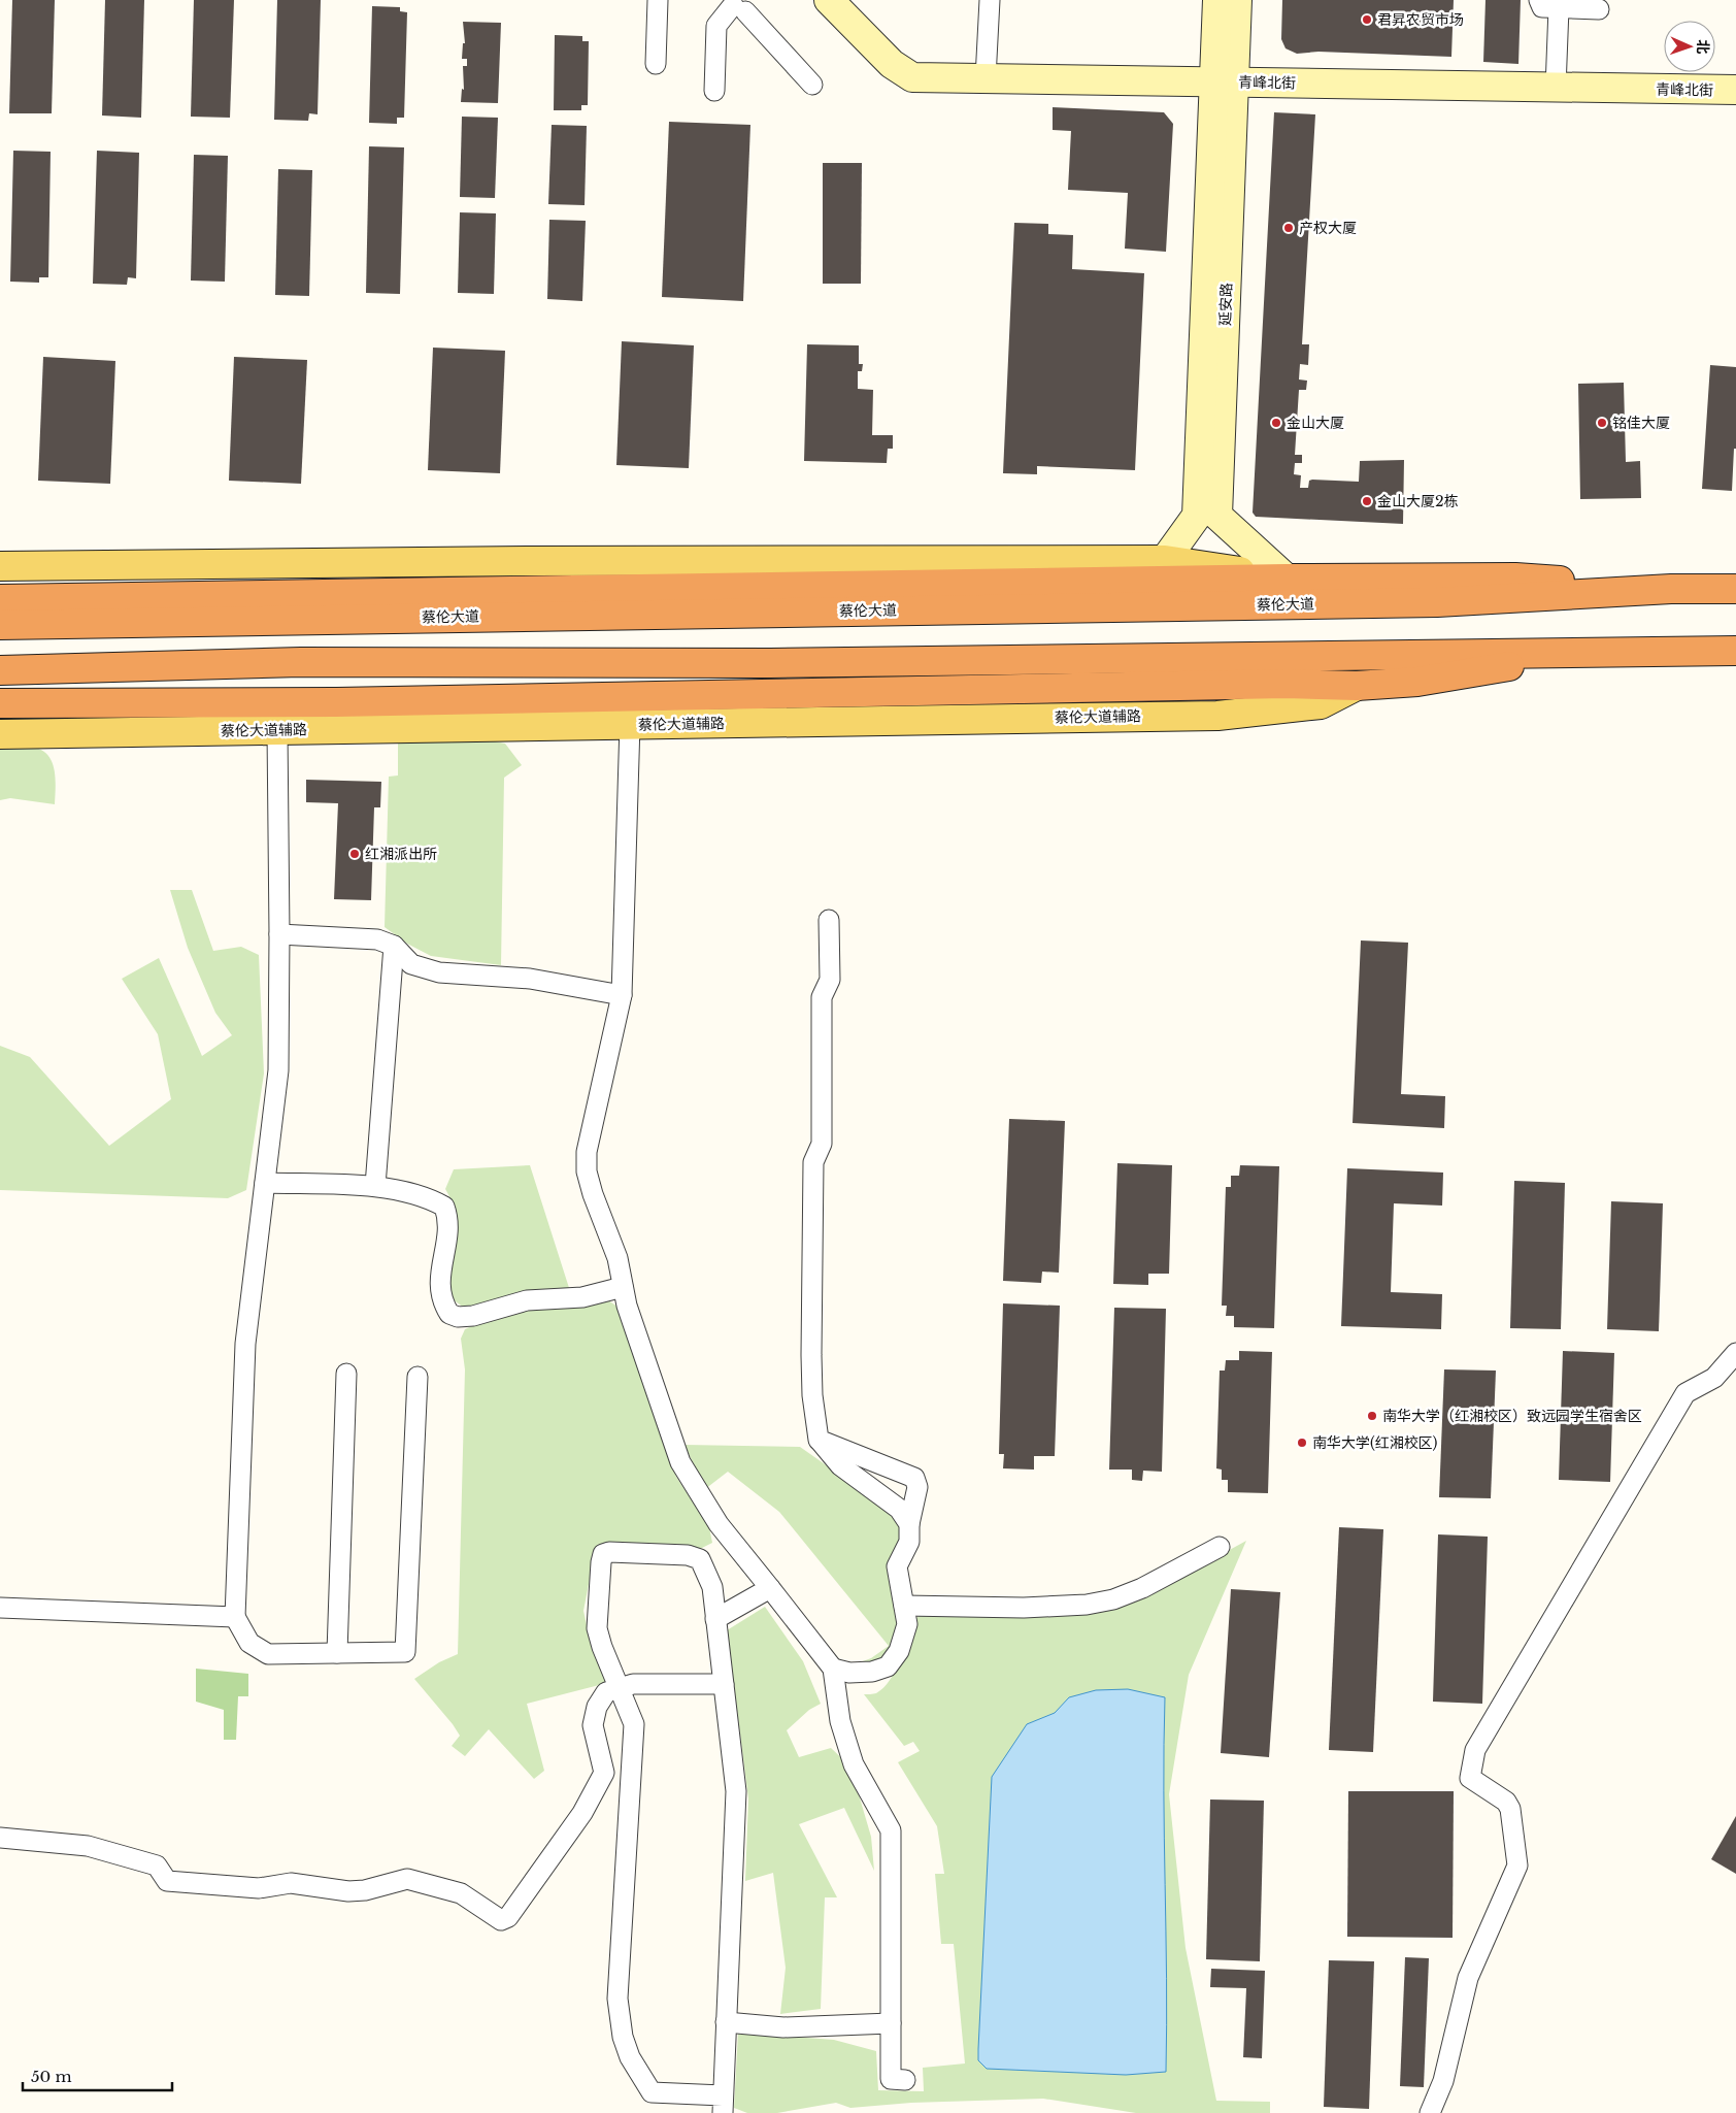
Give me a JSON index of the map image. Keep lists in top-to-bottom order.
{
  "streets": {
    "highway": ["蔡伦大道"],
    "main road": ["青峰北街", "延安路", "蔡伦大道辅路"]
  },
  "crossings": [
    ["青峰北街", "延安路"]
  ],
  "places": [
    "君昇农贸市场",
    "产权大厦",
    "金山大厦",
    "铭佳大厦",
    "金山大厦2栋",
    "红湘派出所",
    "南华大学（红湘校区）致远园学生宿舍区",
    "南华大学(红湘校区)"
  ],
  "scale_bar": "50 m",
  "north": "right"
}
